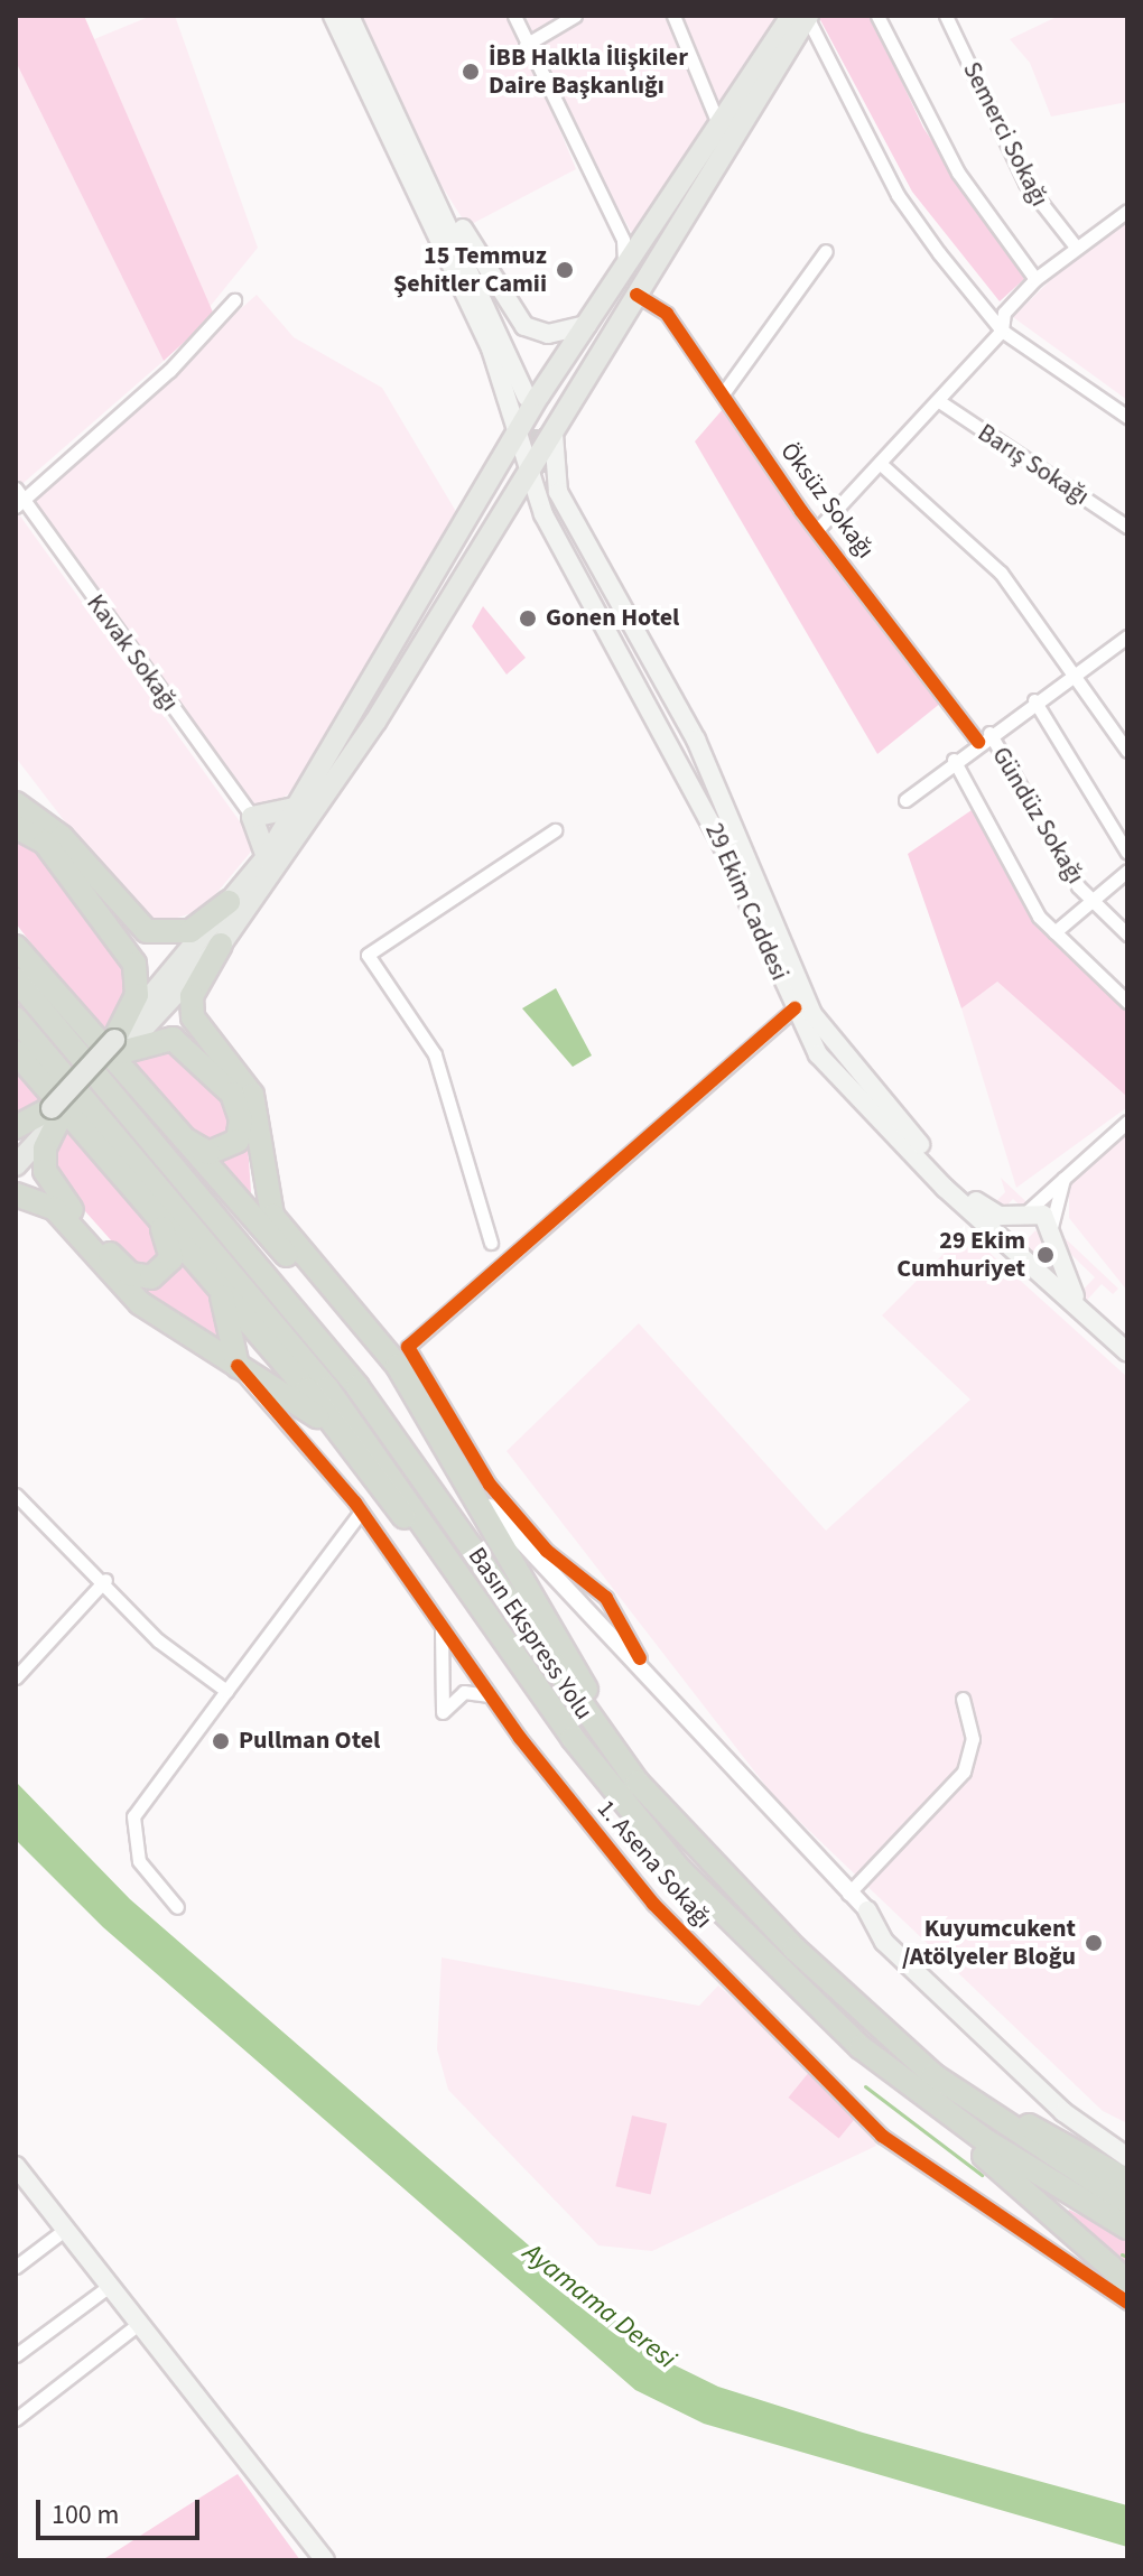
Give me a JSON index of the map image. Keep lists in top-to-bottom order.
{
  "streets": {
    "highway": ["Basın Ekspress Yolu"],
    "main road": ["29 Ekim Caddesi"],
    "street": [
      "Semerci Sokağı",
      "Barış Sokağı",
      "Öksüz Sokağı",
      "Kavak Sokağı",
      "Gündüz Sokağı",
      "1. Asena Sokağı"
    ]
  },
  "crossings": [
    ["Öksüz Sokağı", "Gündüz Sokağı"]
  ],
  "water": ["Ayamama Deresi"],
  "places": [
    "İBB Halkla İlişkiler Daire Başkanlığı",
    "15 Temmuz Şehitler Camii",
    "Gonen Hotel",
    "29 Ekim Cumhuriyet",
    "Pullman Otel",
    "Kuyumcukent /Atölyeler Bloğu"
  ],
  "scale_bar": "100 m"
}
